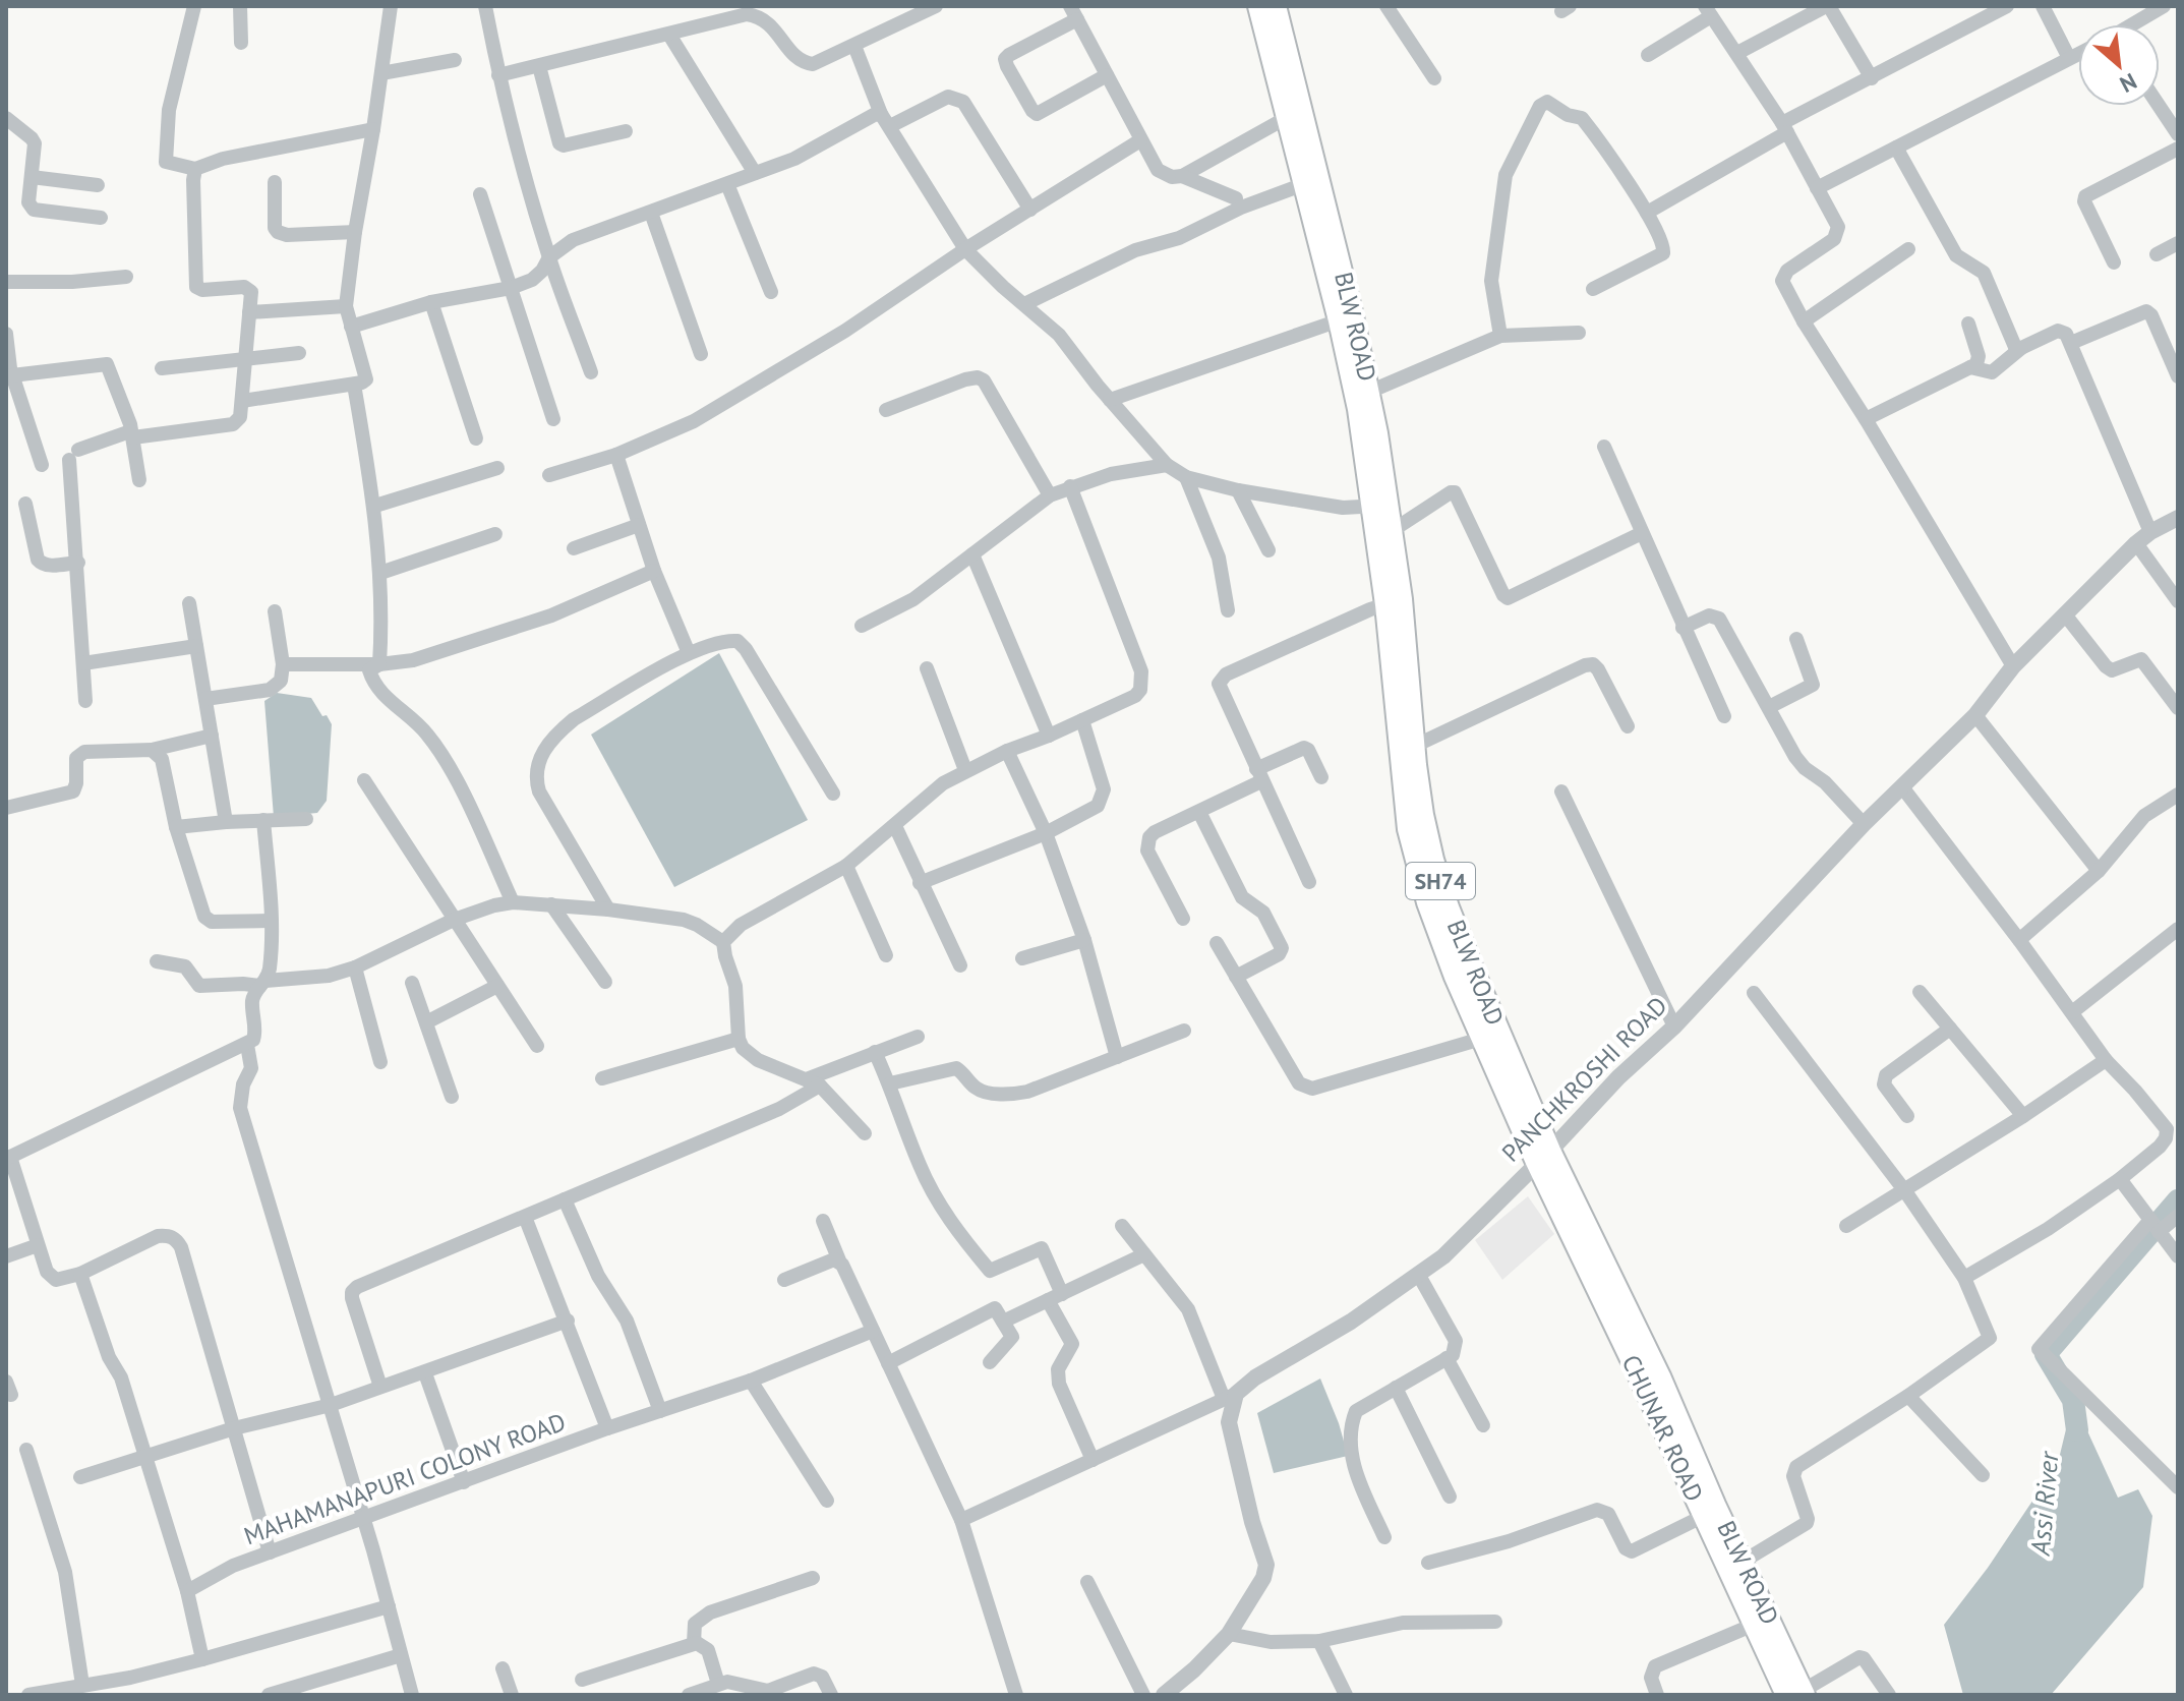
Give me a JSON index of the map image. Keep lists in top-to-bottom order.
{
  "streets": {
    "main road": ["BLW ROAD", "SH74", "CHUNAR ROAD"],
    "street": ["PANCHKROSHI ROAD", "MAHAMANAPURI COLONY ROAD"]
  },
  "crossings": [
    ["BLW ROAD", "SH74"],
    ["BLW ROAD", "PANCHKROSHI ROAD"],
    ["BLW ROAD", "CHUNAR ROAD"],
    ["SH74", "PANCHKROSHI ROAD"]
  ],
  "water": ["Assi River"],
  "north": "bottom right"
}
